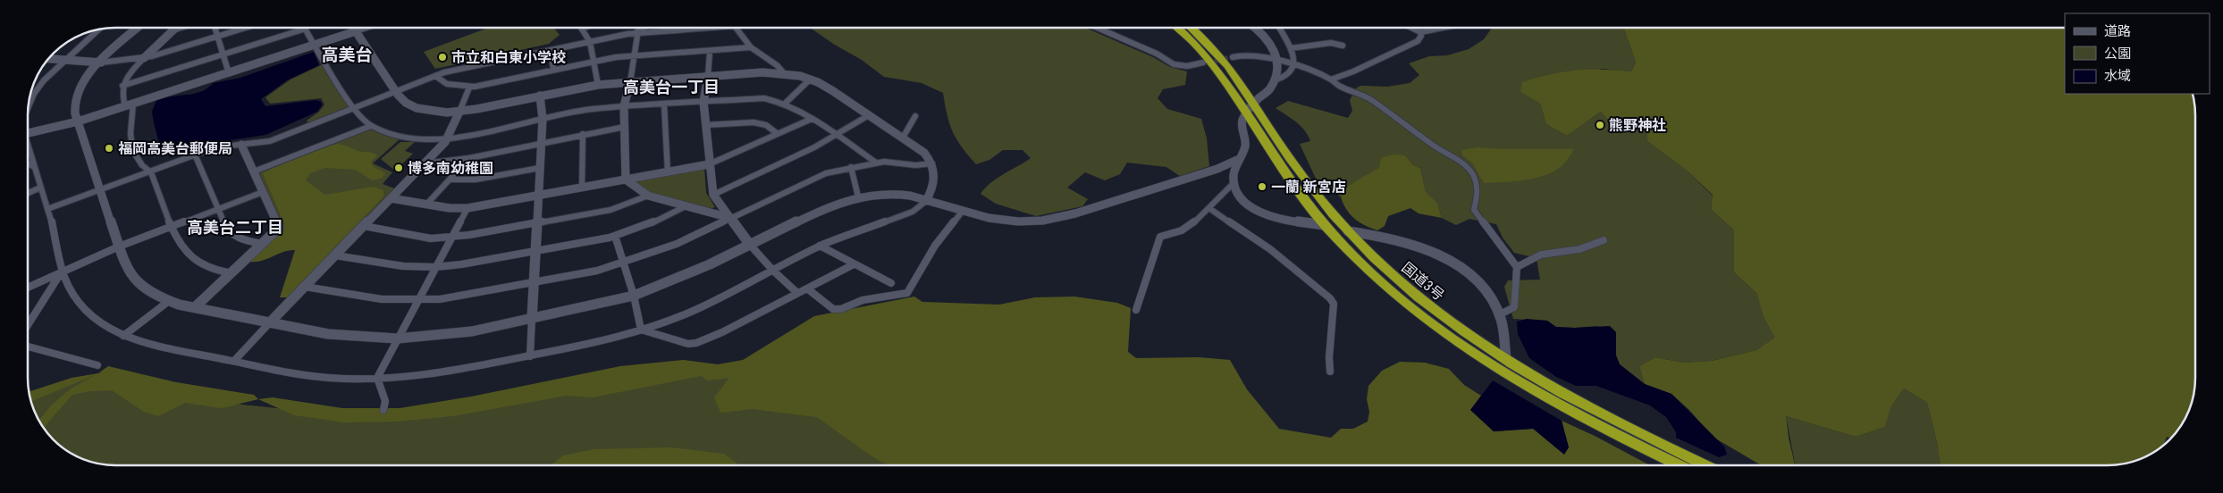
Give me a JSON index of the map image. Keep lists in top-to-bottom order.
{
  "streets": {
    "highway": ["国道3号"]
  },
  "districts": ["高美台", "高美台一丁目", "高美台二丁目"],
  "places": [
    "市立和白東小学校",
    "熊野神社",
    "福岡高美台郵便局",
    "博多南幼稚園",
    "一蘭 新宮店"
  ],
  "legend": ["道路", "公園", "水域"]
}
